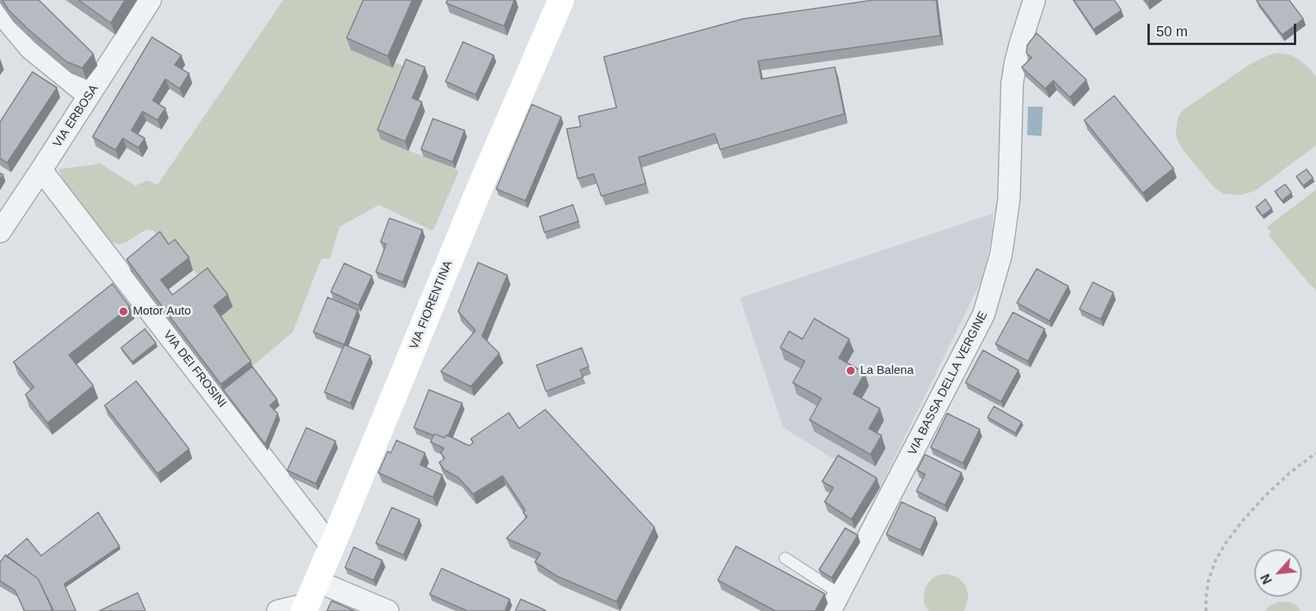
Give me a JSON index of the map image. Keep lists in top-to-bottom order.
{
  "streets": {
    "street": [
      "VIA ERBOSA",
      "VIA FIORENTINA",
      "VIA DEI FROSINI",
      "VIA BASSA DELLA VERGINE"
    ]
  },
  "crossings": [
    ["VIA ERBOSA", "VIA DEI FROSINI"],
    ["VIA FIORENTINA", "VIA DEI FROSINI"]
  ],
  "places": ["Motor Auto", "La Balena"],
  "scale_bar": "50 m",
  "north": "bottom left"
}
